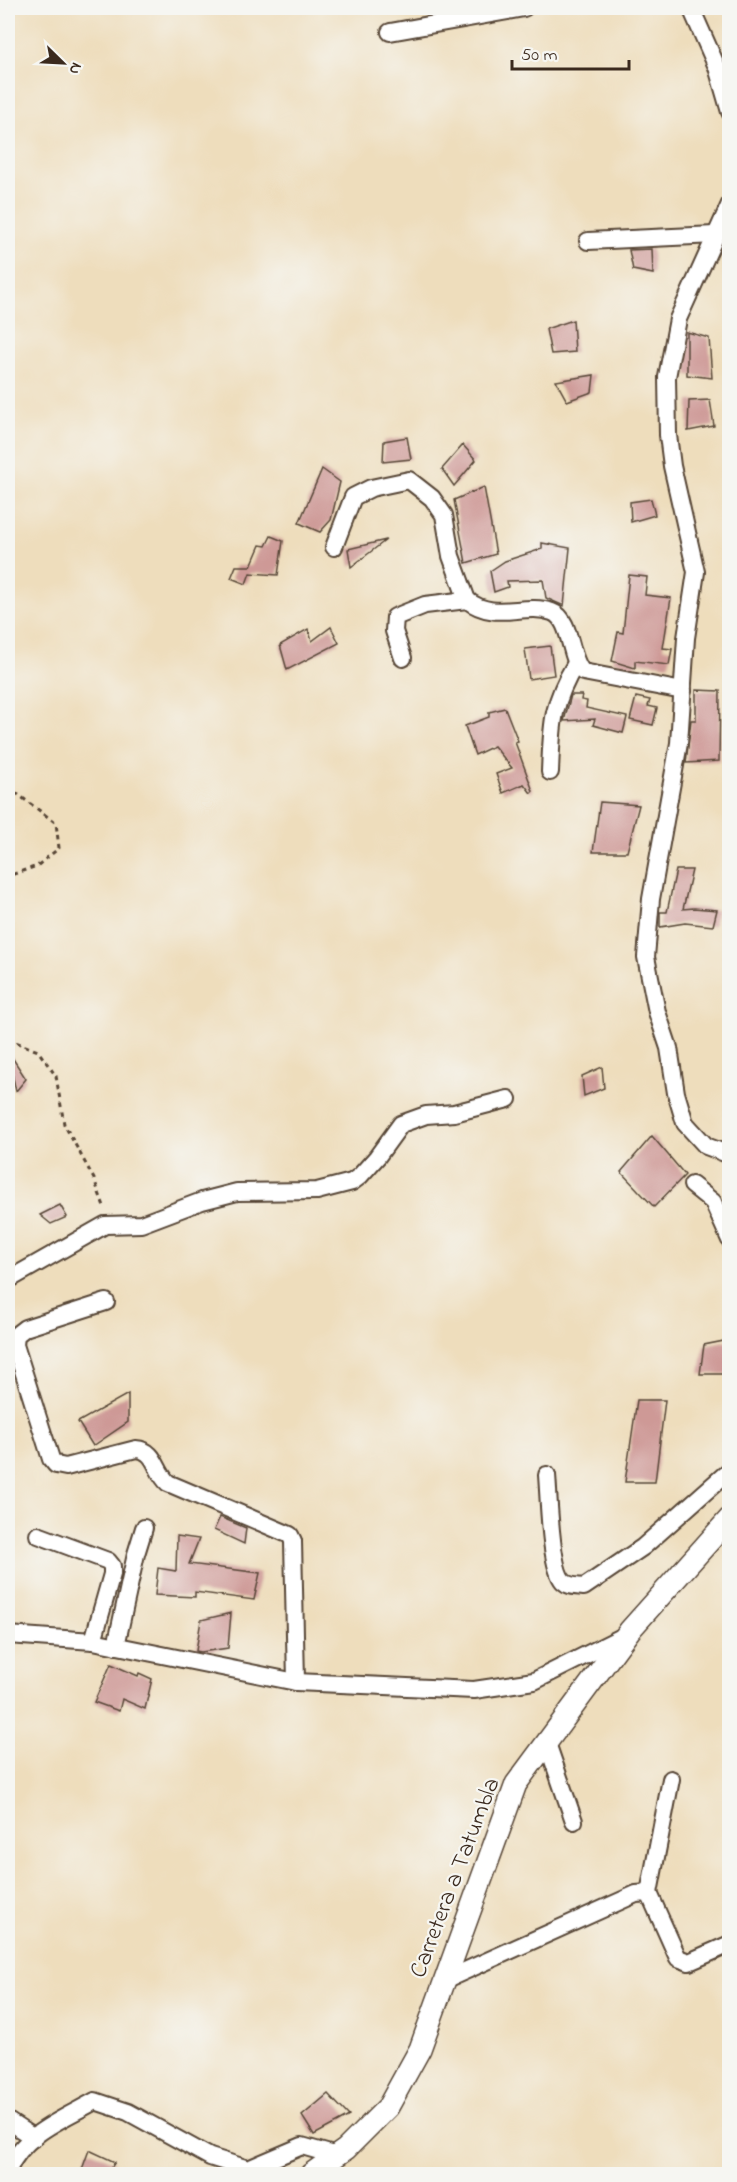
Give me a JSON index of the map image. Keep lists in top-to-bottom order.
{
  "streets": {
    "main road": ["Carretera a Tatumbla"]
  },
  "scale_bar": "50 m",
  "north": "bottom right"
}
